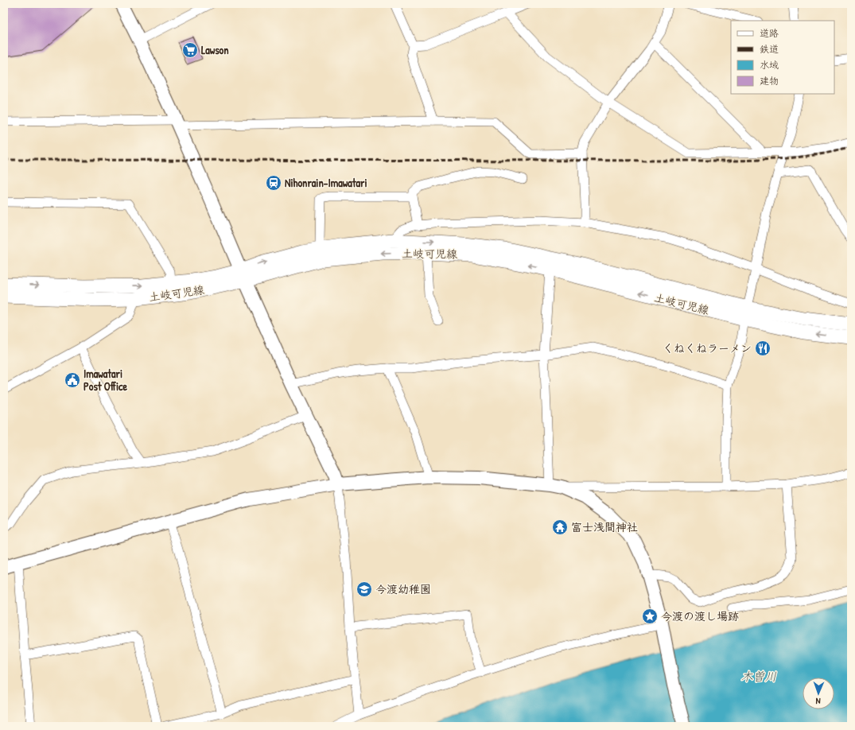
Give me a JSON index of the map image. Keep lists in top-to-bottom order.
{
  "streets": {
    "main road": ["土岐可児線"]
  },
  "water": ["木曽川"],
  "places": {
    "supermarket": ["Lawson"],
    "station": ["Nihonrain-Imawatari"],
    "restaurant": ["くねくねラーメン"],
    "public building": ["Imawatari Post Office"],
    "temple": ["富士浅間神社"],
    "school or university": ["今渡幼稚園"],
    "place": ["今渡の渡し場跡"]
  },
  "legend": [
    "道路",
    "鉄道",
    "水域",
    "建物"
  ],
  "north": "bottom"
}
